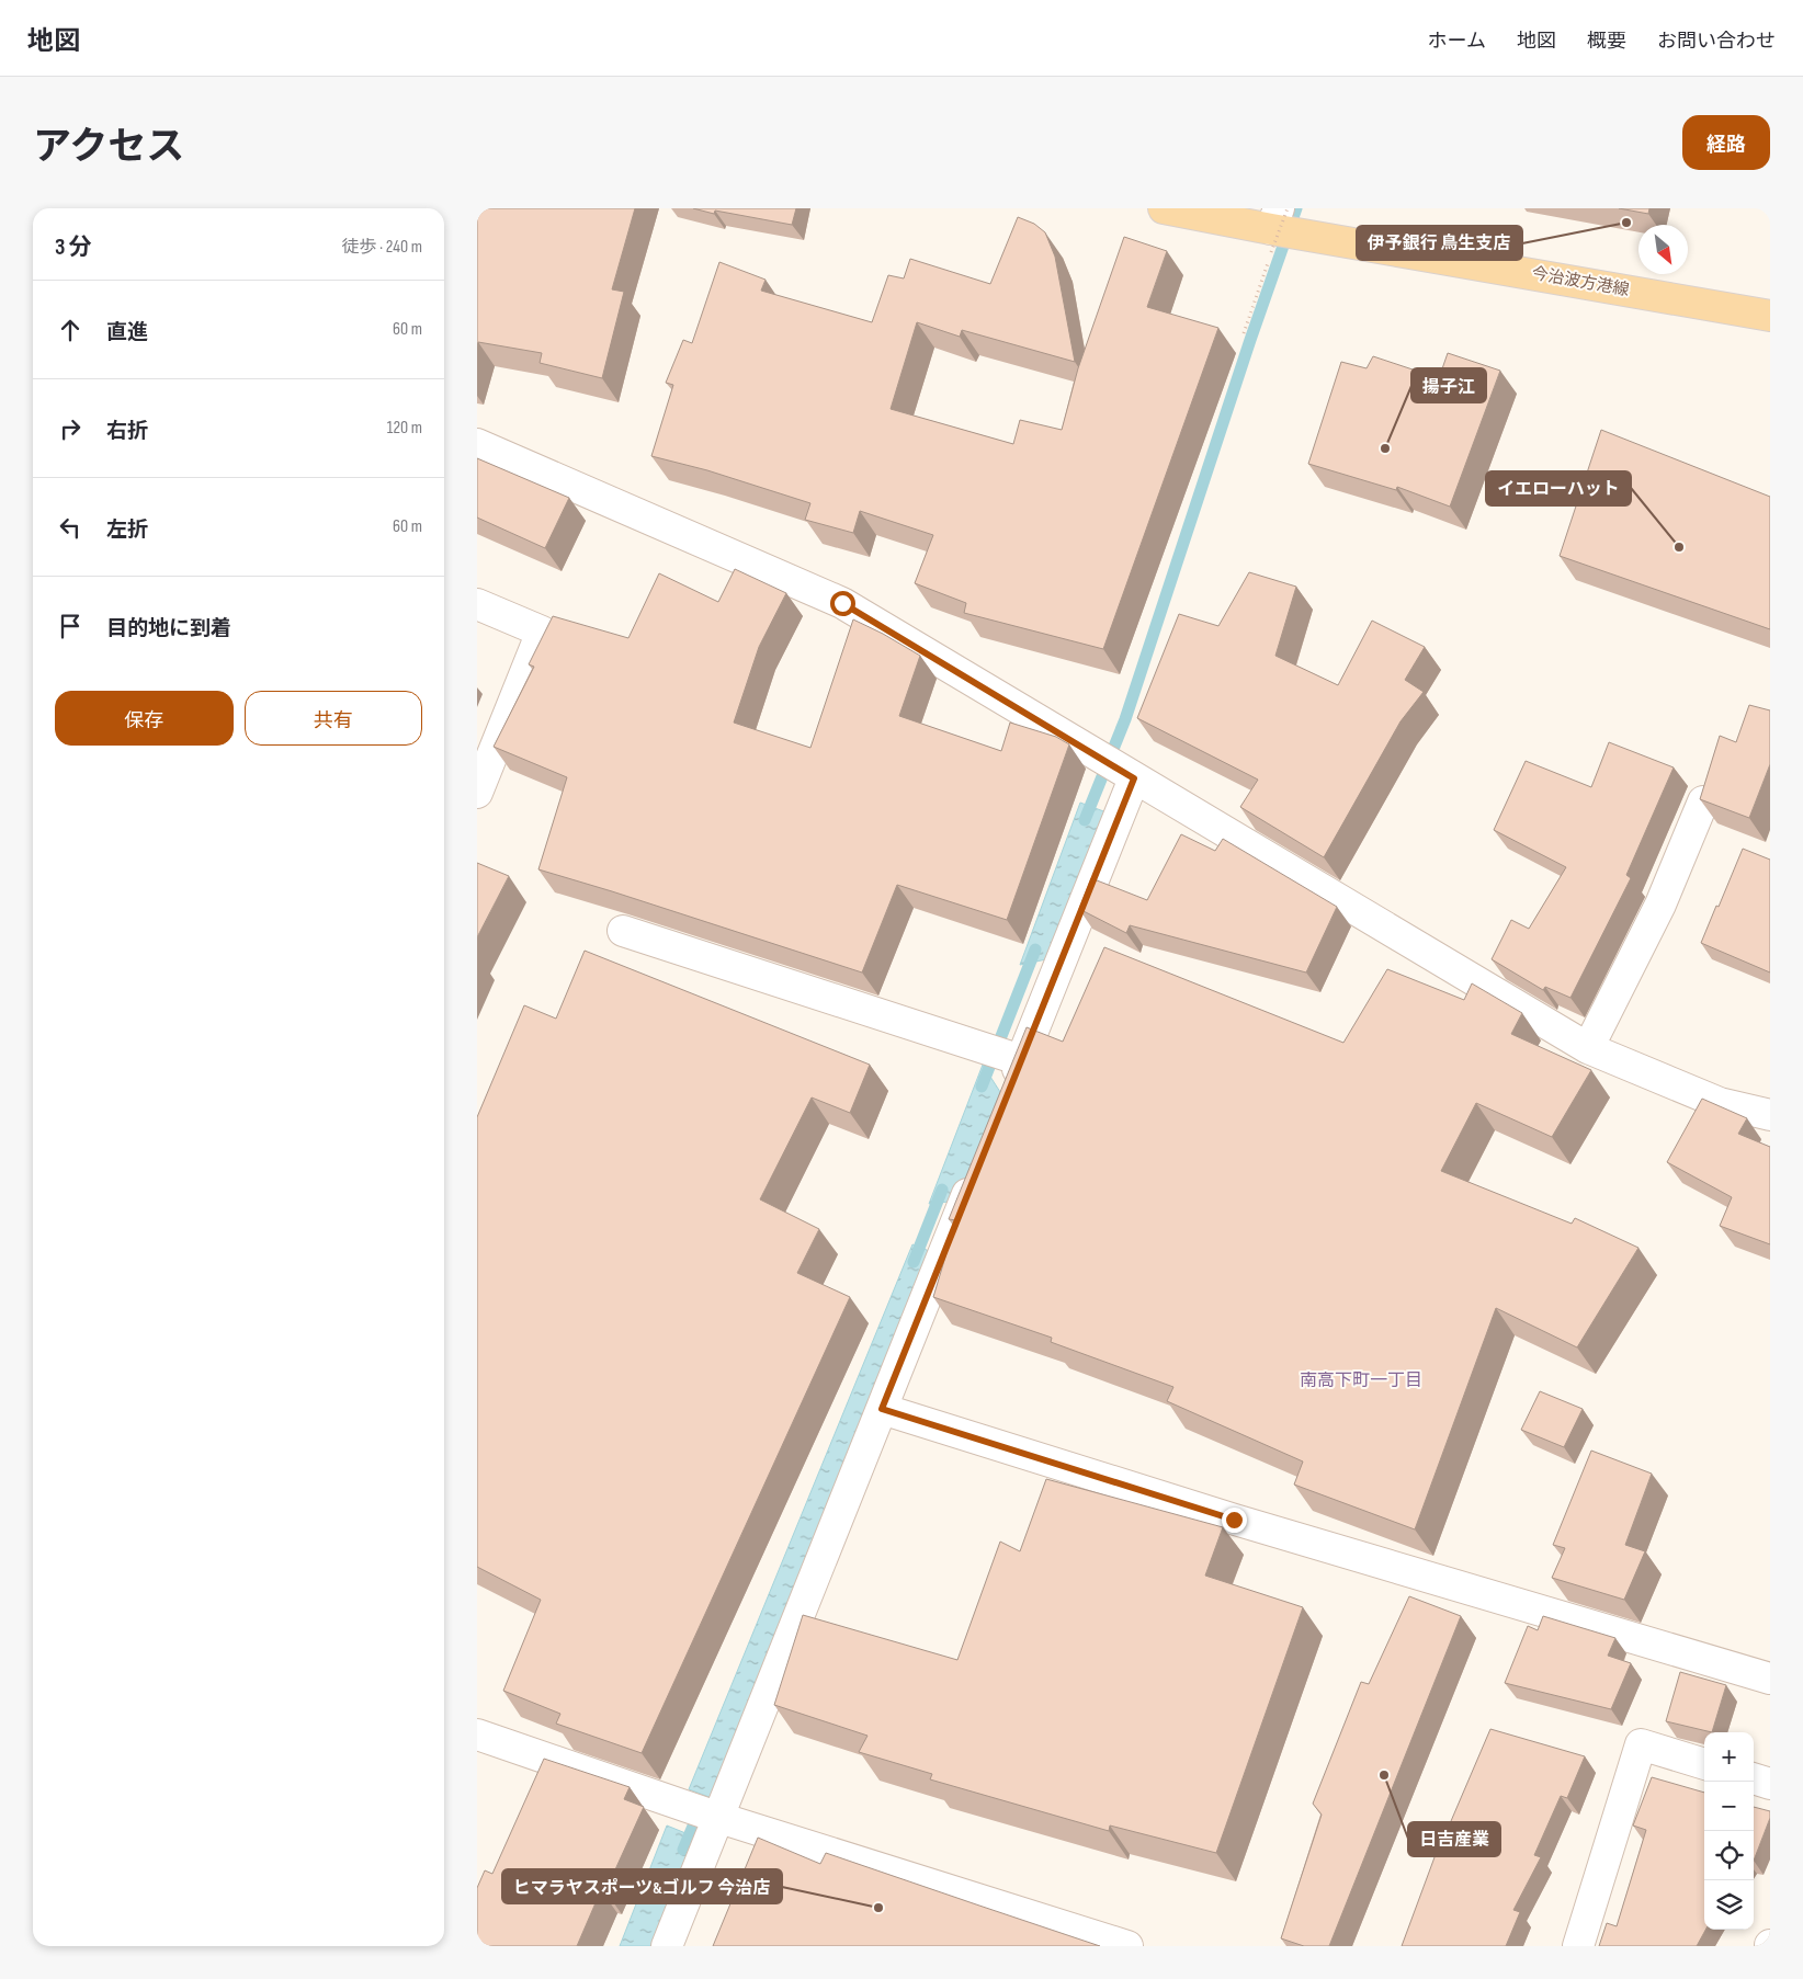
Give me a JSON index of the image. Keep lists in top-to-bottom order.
{
  "streets": {
    "main road": ["今治波方港線"]
  },
  "districts": ["南高下町一丁目"],
  "places": [
    "伊予銀行 鳥生支店",
    "揚子江",
    "イエローハット",
    "日吉産業",
    "ヒマラヤスポーツ&ゴルフ 今治店"
  ],
  "north": "bottom right",
  "page": {
    "header": "地図",
    "nav": [
      "ホーム",
      "地図",
      "概要",
      "お問い合わせ"
    ],
    "title": "アクセス",
    "buttons": [
      "経路",
      ["保存", "共有"]
    ],
    "heading": ["3 分", "徒歩 · 240 m"],
    "list": [
      ["直進", "60 m"],
      ["右折", "120 m"],
      ["左折", "60 m"],
      "目的地に到着"
    ],
    "map_buttons": ["+", "−"]
  }
}
